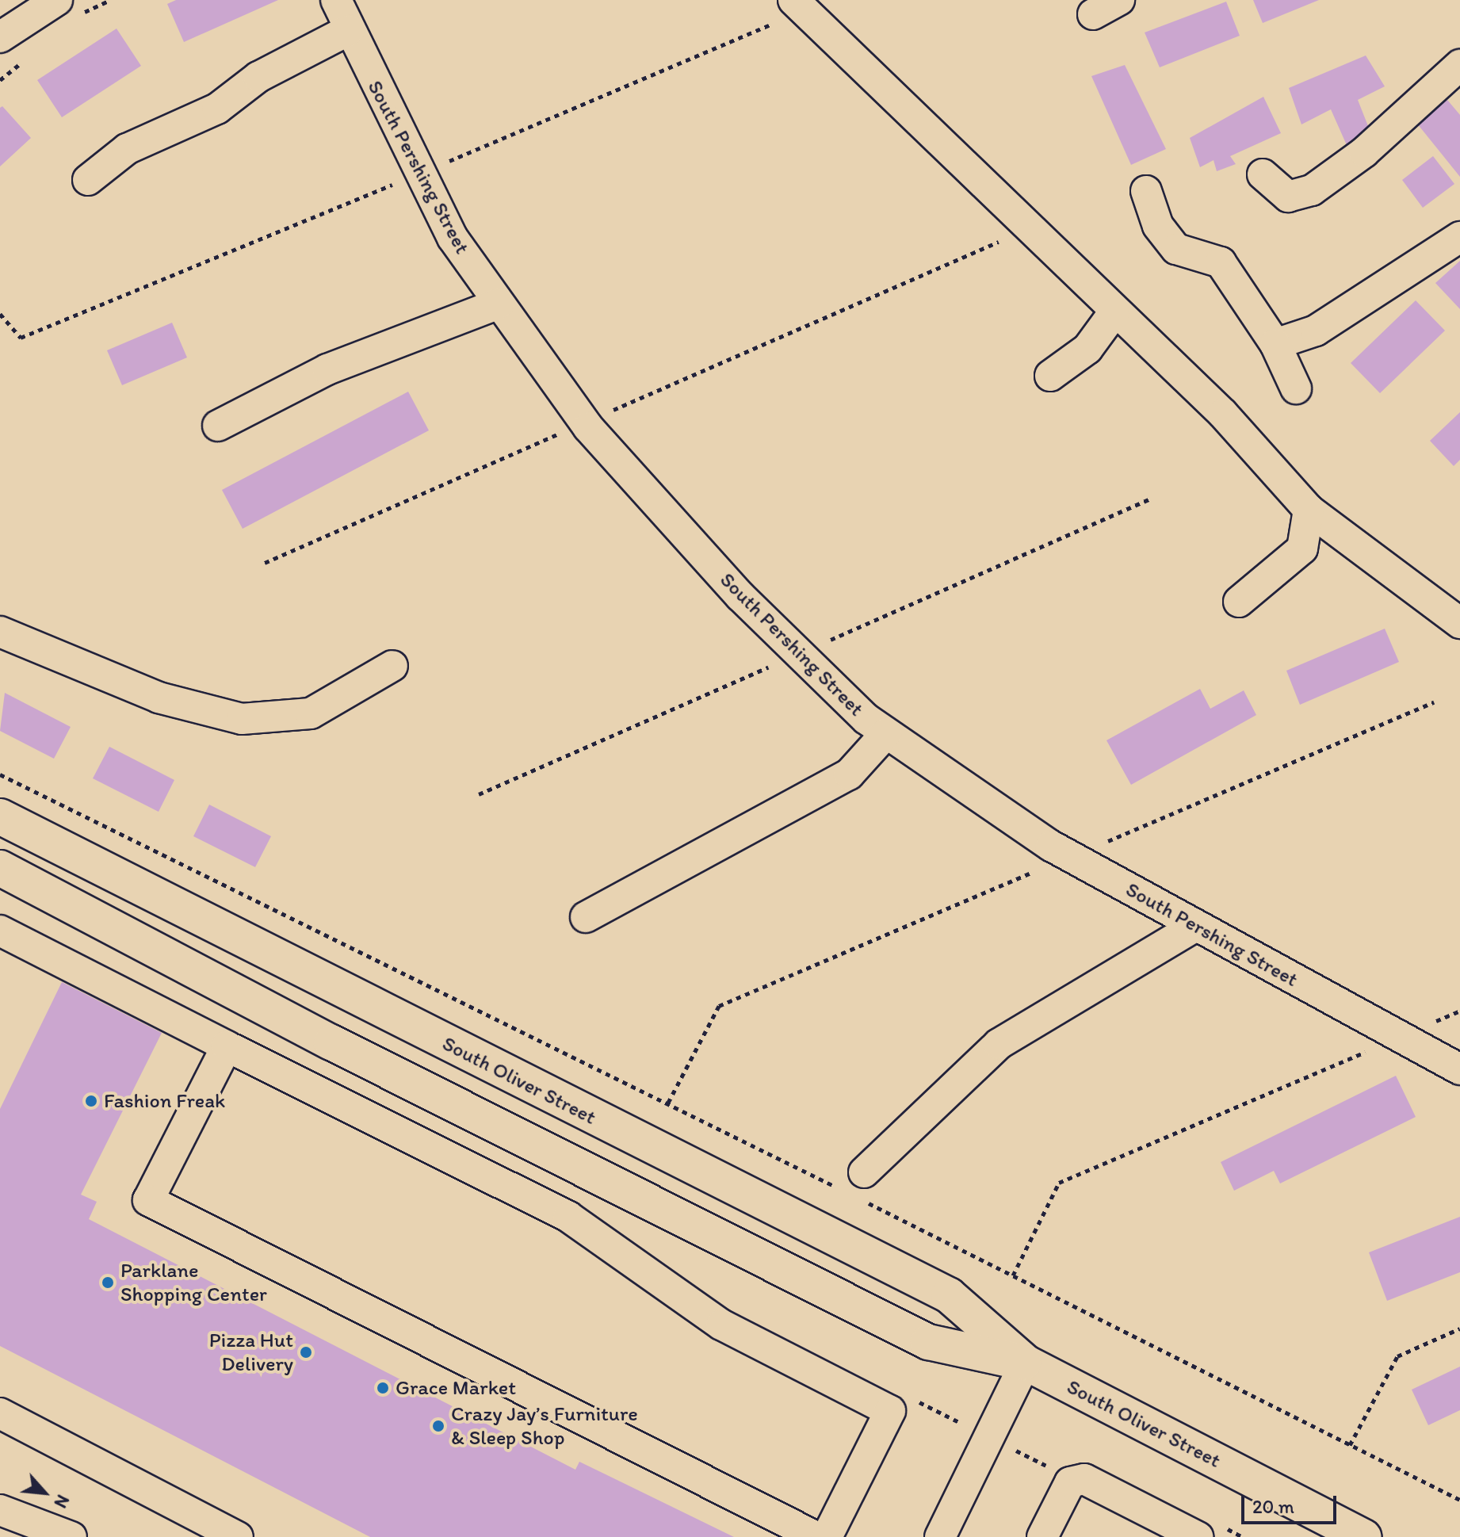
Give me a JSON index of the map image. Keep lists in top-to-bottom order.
{
  "streets": {
    "main road": ["South Oliver Street"],
    "street": ["South Pershing Street"]
  },
  "places": [
    "Fashion Freak",
    "Parklane Shopping Center",
    "Pizza Hut Delivery",
    "Grace Market",
    "Crazy Jay’s Furniture & Sleep Shop"
  ],
  "scale_bar": "20 m",
  "north": "bottom right"
}
